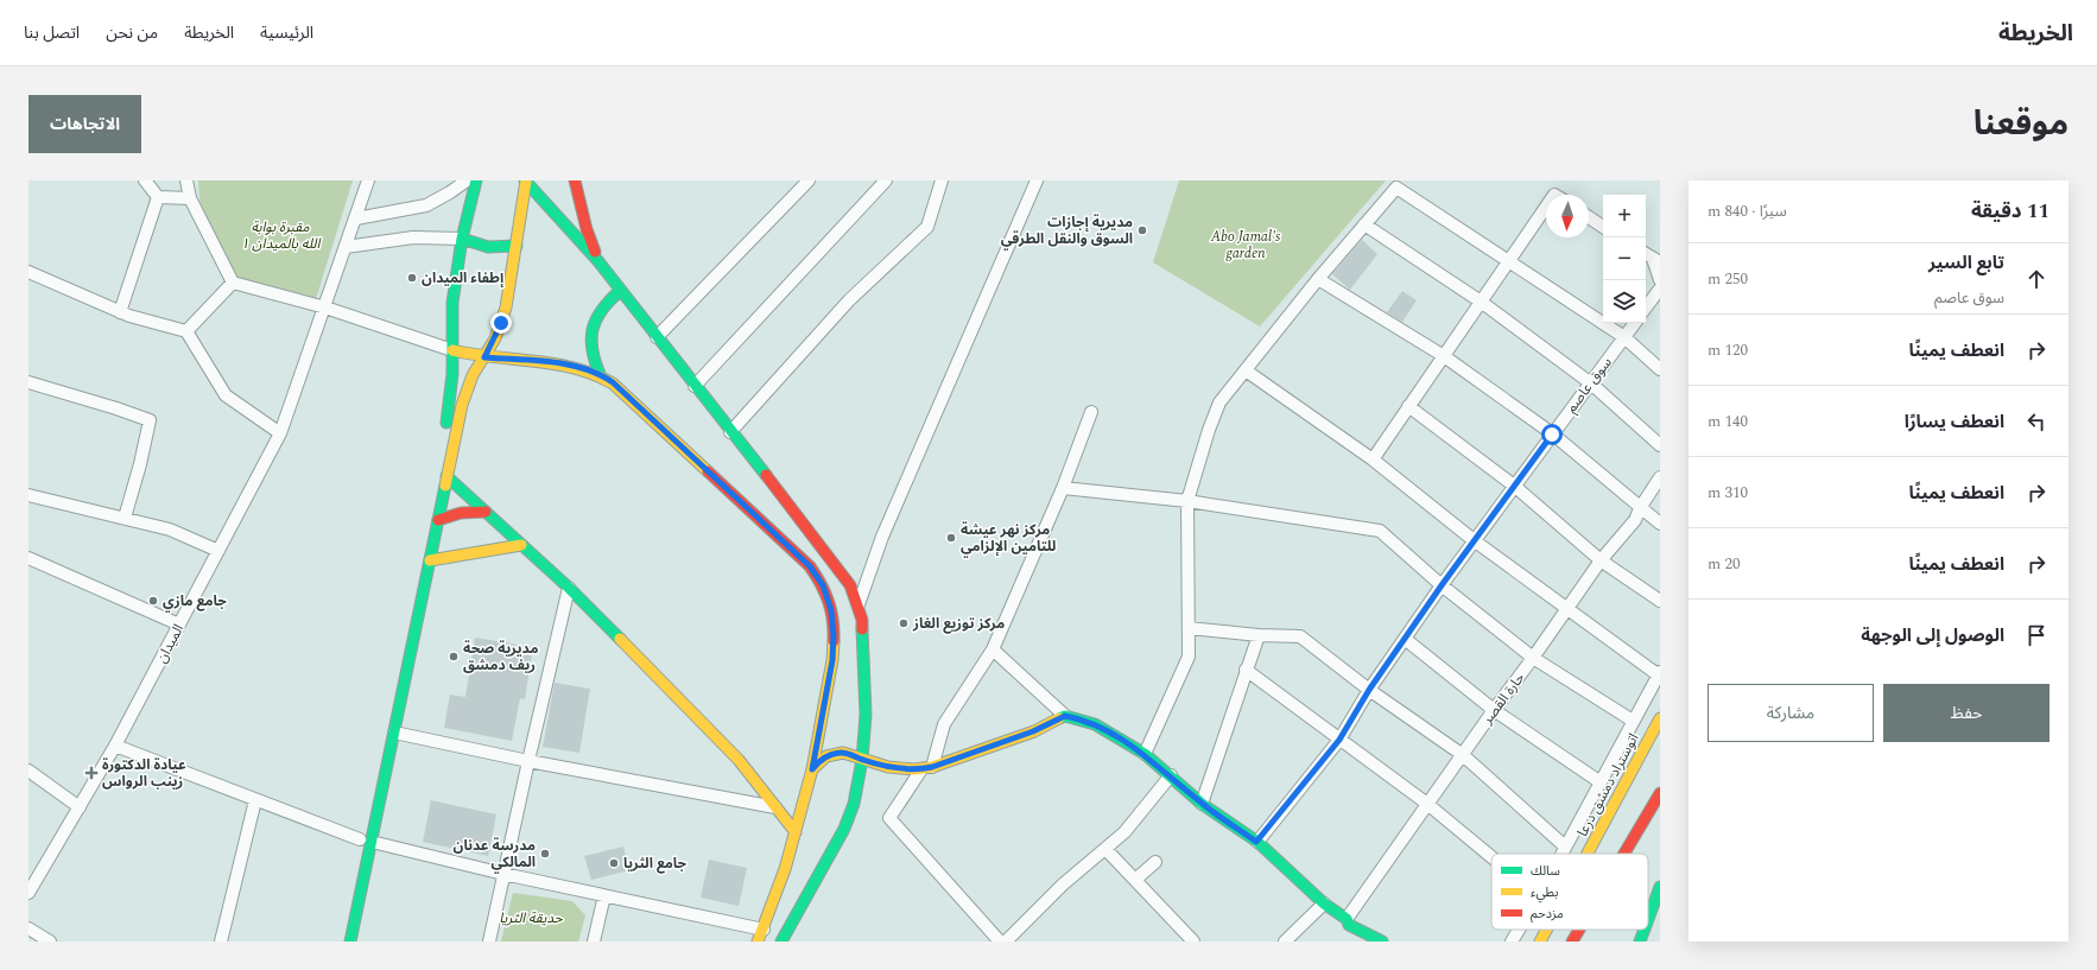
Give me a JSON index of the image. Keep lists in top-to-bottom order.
{
  "streets": {
    "main road": ["اتوستراد دمشق درعا"],
    "street": ["سوق عاصم", "الميدان", "حارة القصر"]
  },
  "parks": ["مقبرة بوابة الله بالميدان ١", "Abo Jamal's garden", "حديقة الثريا"],
  "places": {
    "other": [
      "مديرية إجازات السوق والنقل الطرقي",
      "إطفاء الميدان",
      "مركز نهر عيشة للتامين الإلزامي",
      "جامع مازي",
      "مركز توزيع الغاز",
      "مديرية صحة ريف دمشق",
      "مدرسة عدنان المالكي",
      "جامع الثريا"
    ],
    "health": ["عيادة الدكتورة زينب الرواس"]
  },
  "legend": ["سالك", "بطيء", "مزدحم"],
  "north": "bottom",
  "page": {
    "header": "الخريطة",
    "nav": [
      "الرئيسية",
      "الخريطة",
      "من نحن",
      "اتصل بنا"
    ],
    "title": "موقعنا",
    "buttons": [
      "الاتجاهات",
      ["حفظ", "مشاركة"]
    ],
    "heading": ["11 دقيقة", "سيرًا · 840 m"],
    "map_buttons": ["+", "−"],
    "list": [
      ["تابع السير", "سوق عاصم", "250 m"],
      ["انعطف يمينًا", "120 m"],
      ["انعطف يسارًا", "140 m"],
      ["انعطف يمينًا", "310 m"],
      ["انعطف يمينًا", "20 m"],
      "الوصول إلى الوجهة"
    ]
  }
}
